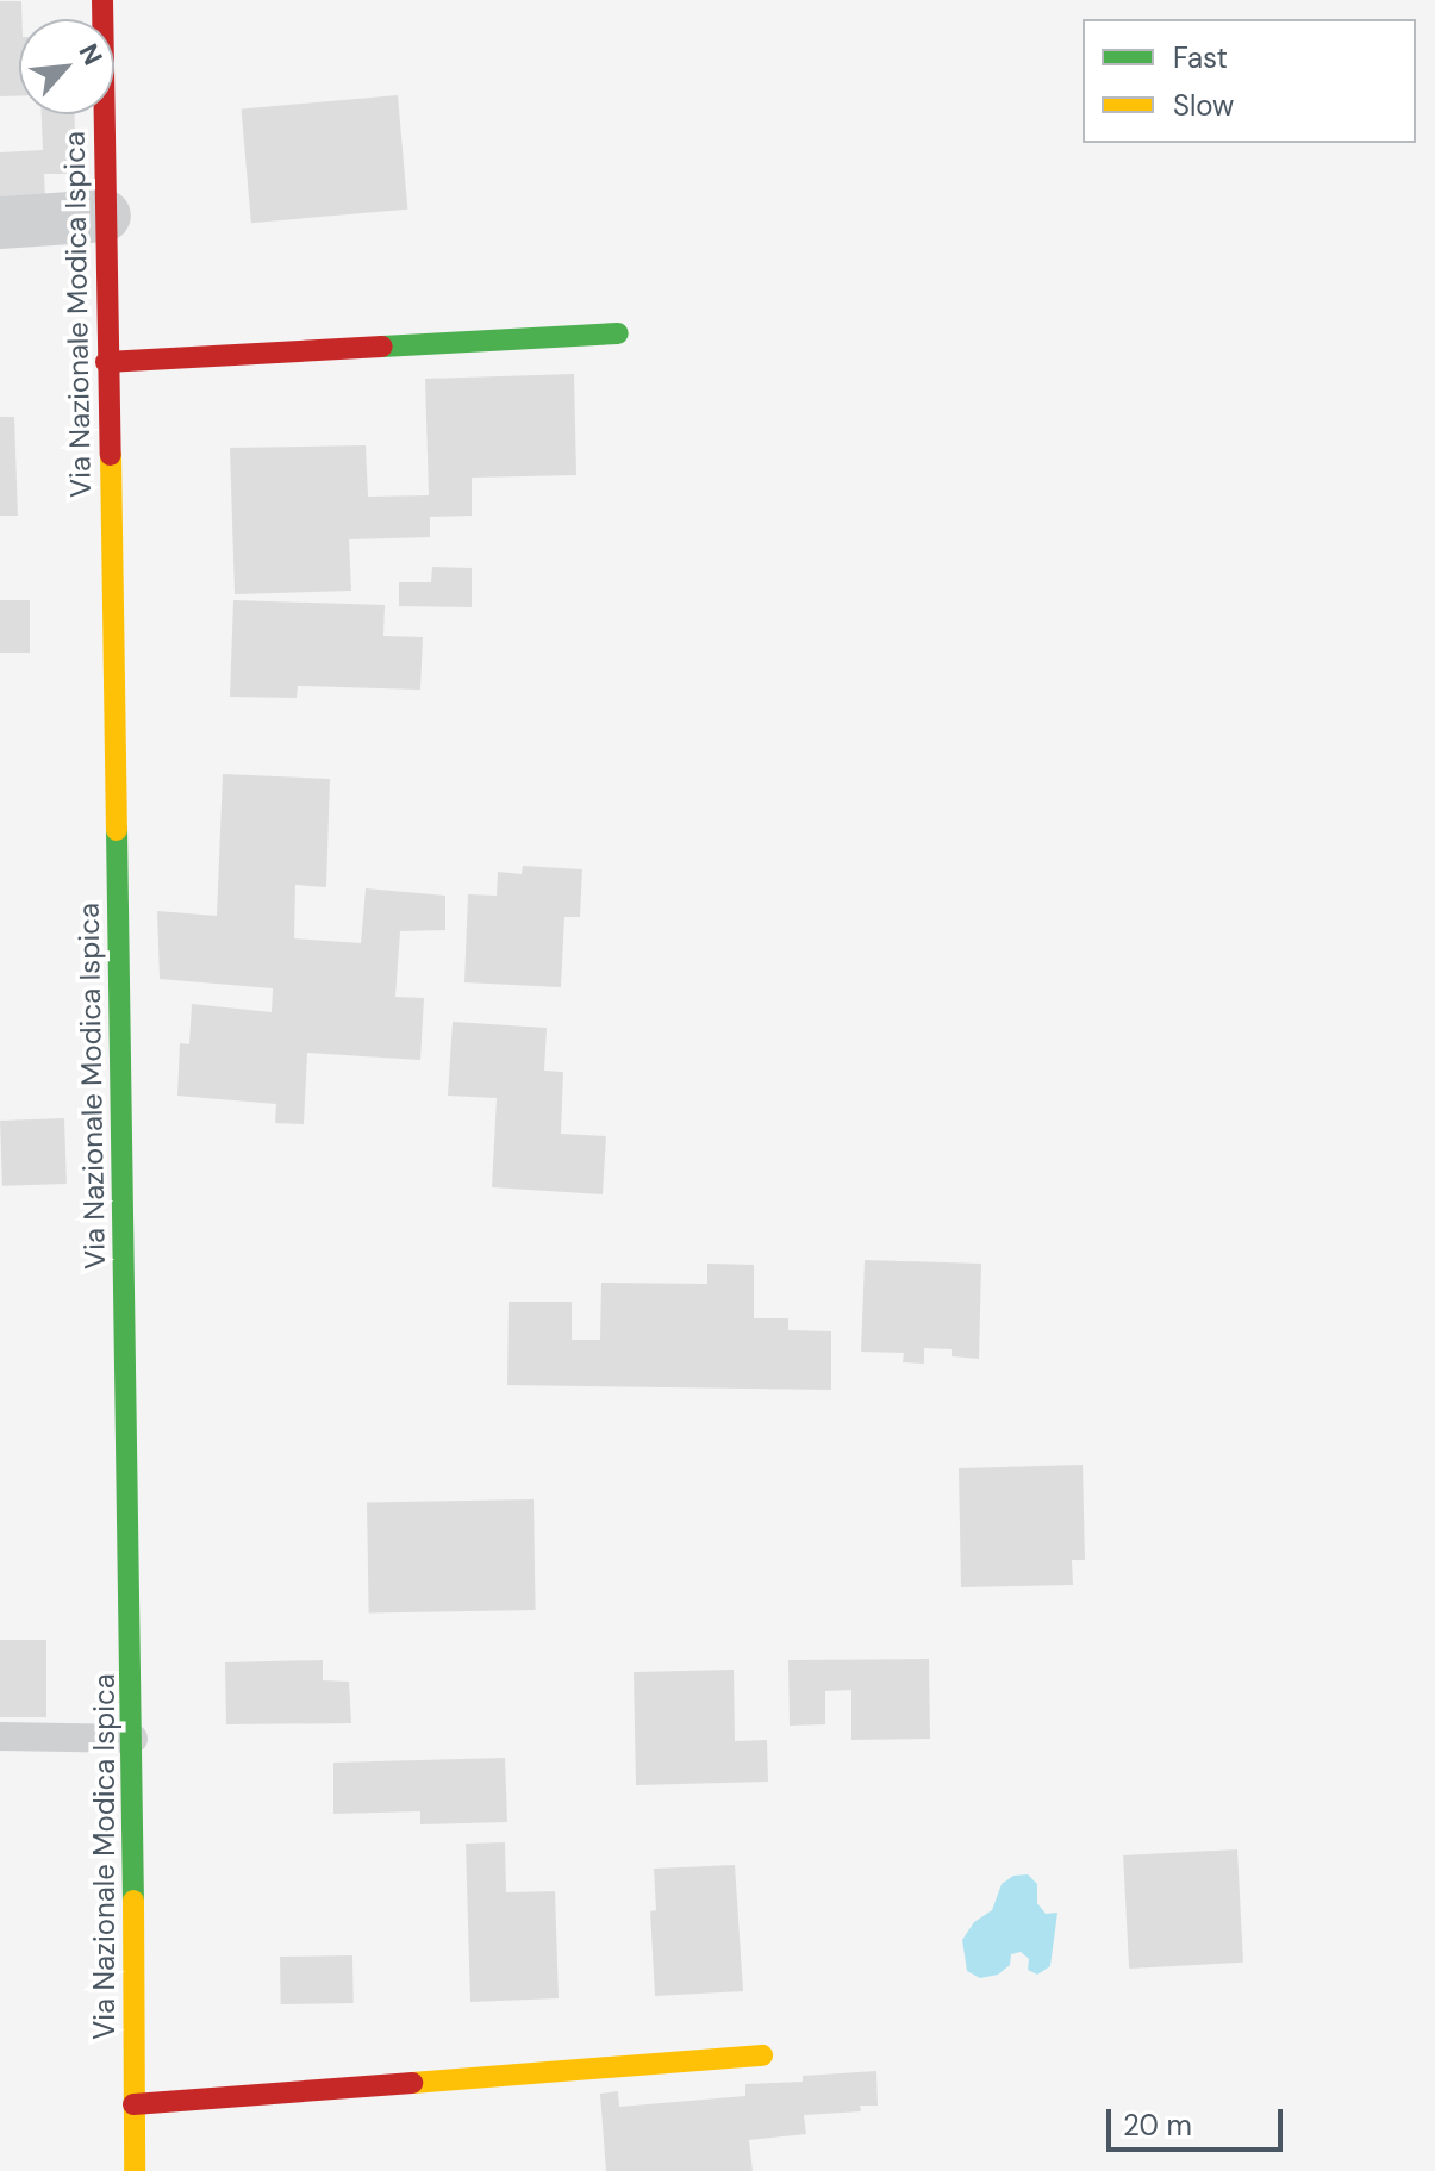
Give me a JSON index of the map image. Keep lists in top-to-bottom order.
{
  "streets": {
    "main road": ["Via Nazionale Modica Ispica"]
  },
  "legend": ["Fast", "Slow"],
  "scale_bar": "20 m",
  "north": "top right"
}
